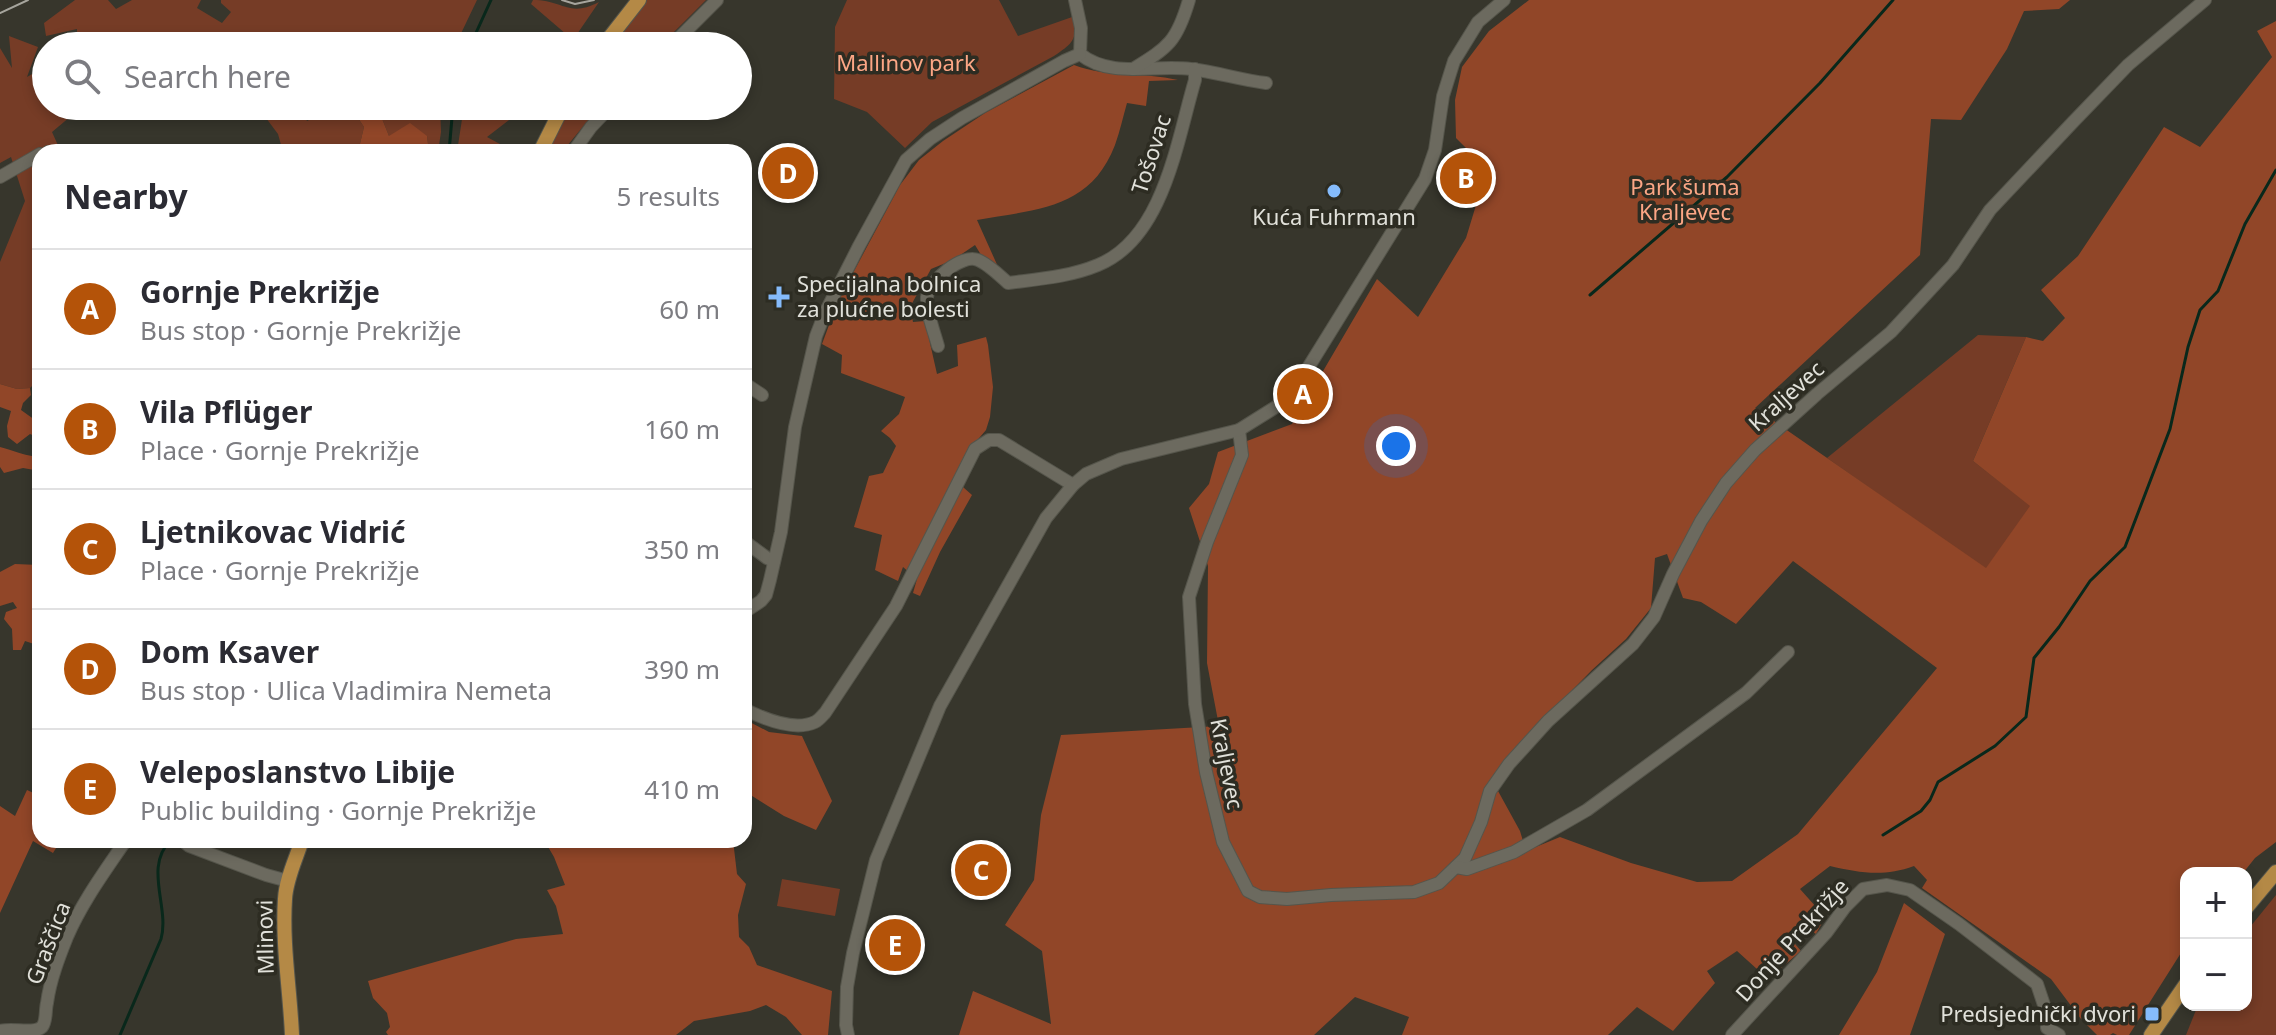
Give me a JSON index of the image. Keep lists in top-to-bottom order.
{
  "streets": {
    "main road": ["Mlinovi"],
    "street": [
      "Tošovac",
      "Kraljevec",
      "Donje Prekrižje",
      "Graščica"
    ]
  },
  "parks": ["Mallinov park", "Park šuma Kraljevec"],
  "places": {
    "other": ["Kuća Fuhrmann"],
    "health": ["Specijalna bolnica za plućne bolesti"],
    "transit": ["Predsjednički dvori"]
  },
  "page": {
    "search": "Search here",
    "pins": [
      "D",
      "B",
      "A",
      "C",
      "E"
    ],
    "heading": ["Nearby", "5 results"],
    "list": [
      {
        "mark": "A",
        "name": "Gornje Prekrižje",
        "note": "Bus stop · Gornje Prekrižje",
        "value": "60 m"
      },
      {
        "mark": "B",
        "name": "Vila Pflüger",
        "note": "Place · Gornje Prekrižje",
        "value": "160 m"
      },
      {
        "mark": "C",
        "name": "Ljetnikovac Vidrić",
        "note": "Place · Gornje Prekrižje",
        "value": "350 m"
      },
      {
        "mark": "D",
        "name": "Dom Ksaver",
        "note": "Bus stop · Ulica Vladimira Nemeta",
        "value": "390 m"
      },
      {
        "mark": "E",
        "name": "Veleposlanstvo Libije",
        "note": "Public building · Gornje Prekrižje",
        "value": "410 m"
      }
    ],
    "map_buttons": ["+", "−"]
  }
}
